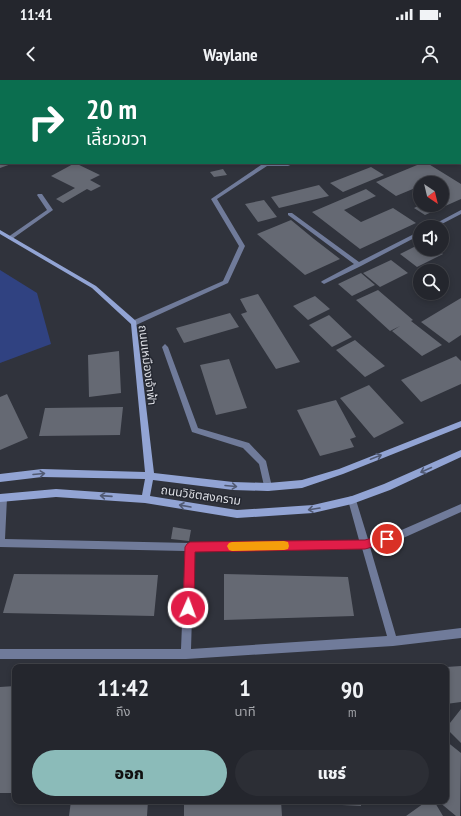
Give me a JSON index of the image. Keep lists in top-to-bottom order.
{
  "streets": {
    "main road": ["ถนนเหมืองเจ้าฟ้า", "ถนนวิชิตสงคราม"]
  },
  "crossings": [
    ["ถนนเหมืองเจ้าฟ้า", "ถนนวิชิตสงคราม"]
  ],
  "north": "bottom right",
  "page": {
    "status": "11:41",
    "header": "Waylane",
    "turn": ["20 m", "เลี้ยวขวา"],
    "eta": [
      "11:42",
      "ถึง",
      "1",
      "นาที",
      "90",
      "m"
    ],
    "buttons": ["ออก", "แชร์"]
  }
}
